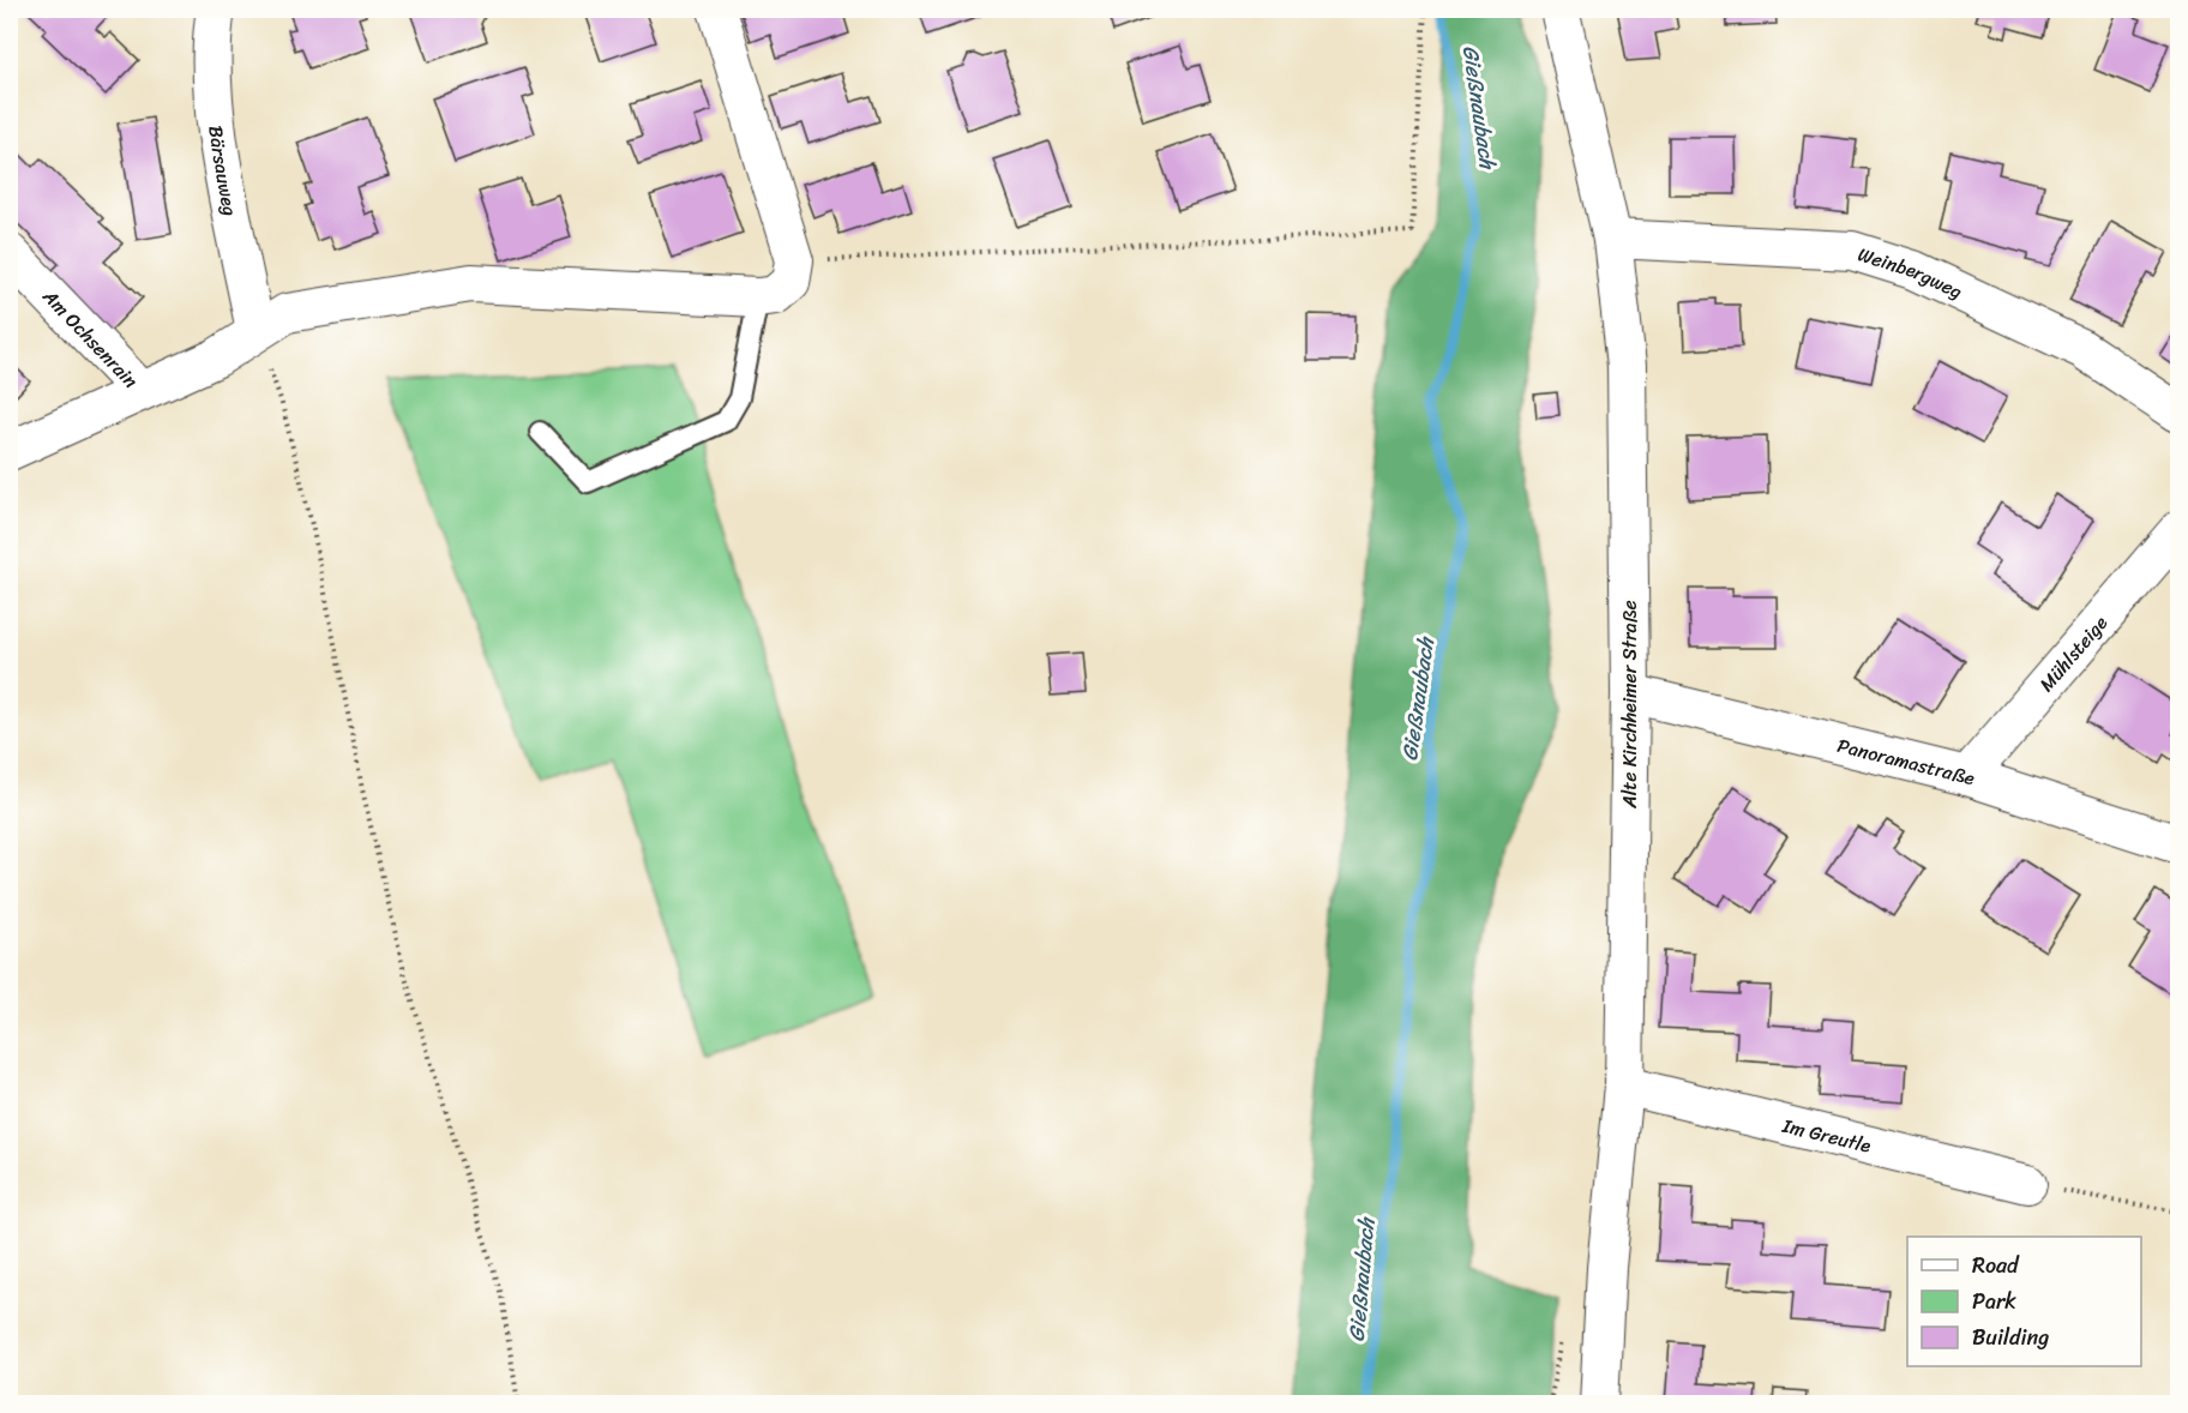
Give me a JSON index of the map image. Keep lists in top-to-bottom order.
{
  "streets": {
    "street": [
      "Bärsauweg",
      "Weinbergweg",
      "Am Ochsenrain",
      "Mühlsteige",
      "Alte Kirchheimer Straße",
      "Panoramastraße",
      "Im Greutle"
    ]
  },
  "crossings": [
    ["Bärsauweg", "Am Ochsenrain"],
    ["Weinbergweg", "Alte Kirchheimer Straße"],
    ["Mühlsteige", "Panoramastraße"],
    ["Alte Kirchheimer Straße", "Panoramastraße"],
    ["Alte Kirchheimer Straße", "Im Greutle"]
  ],
  "water": ["Gießnaubach"],
  "legend": ["Road", "Park", "Building"]
}
